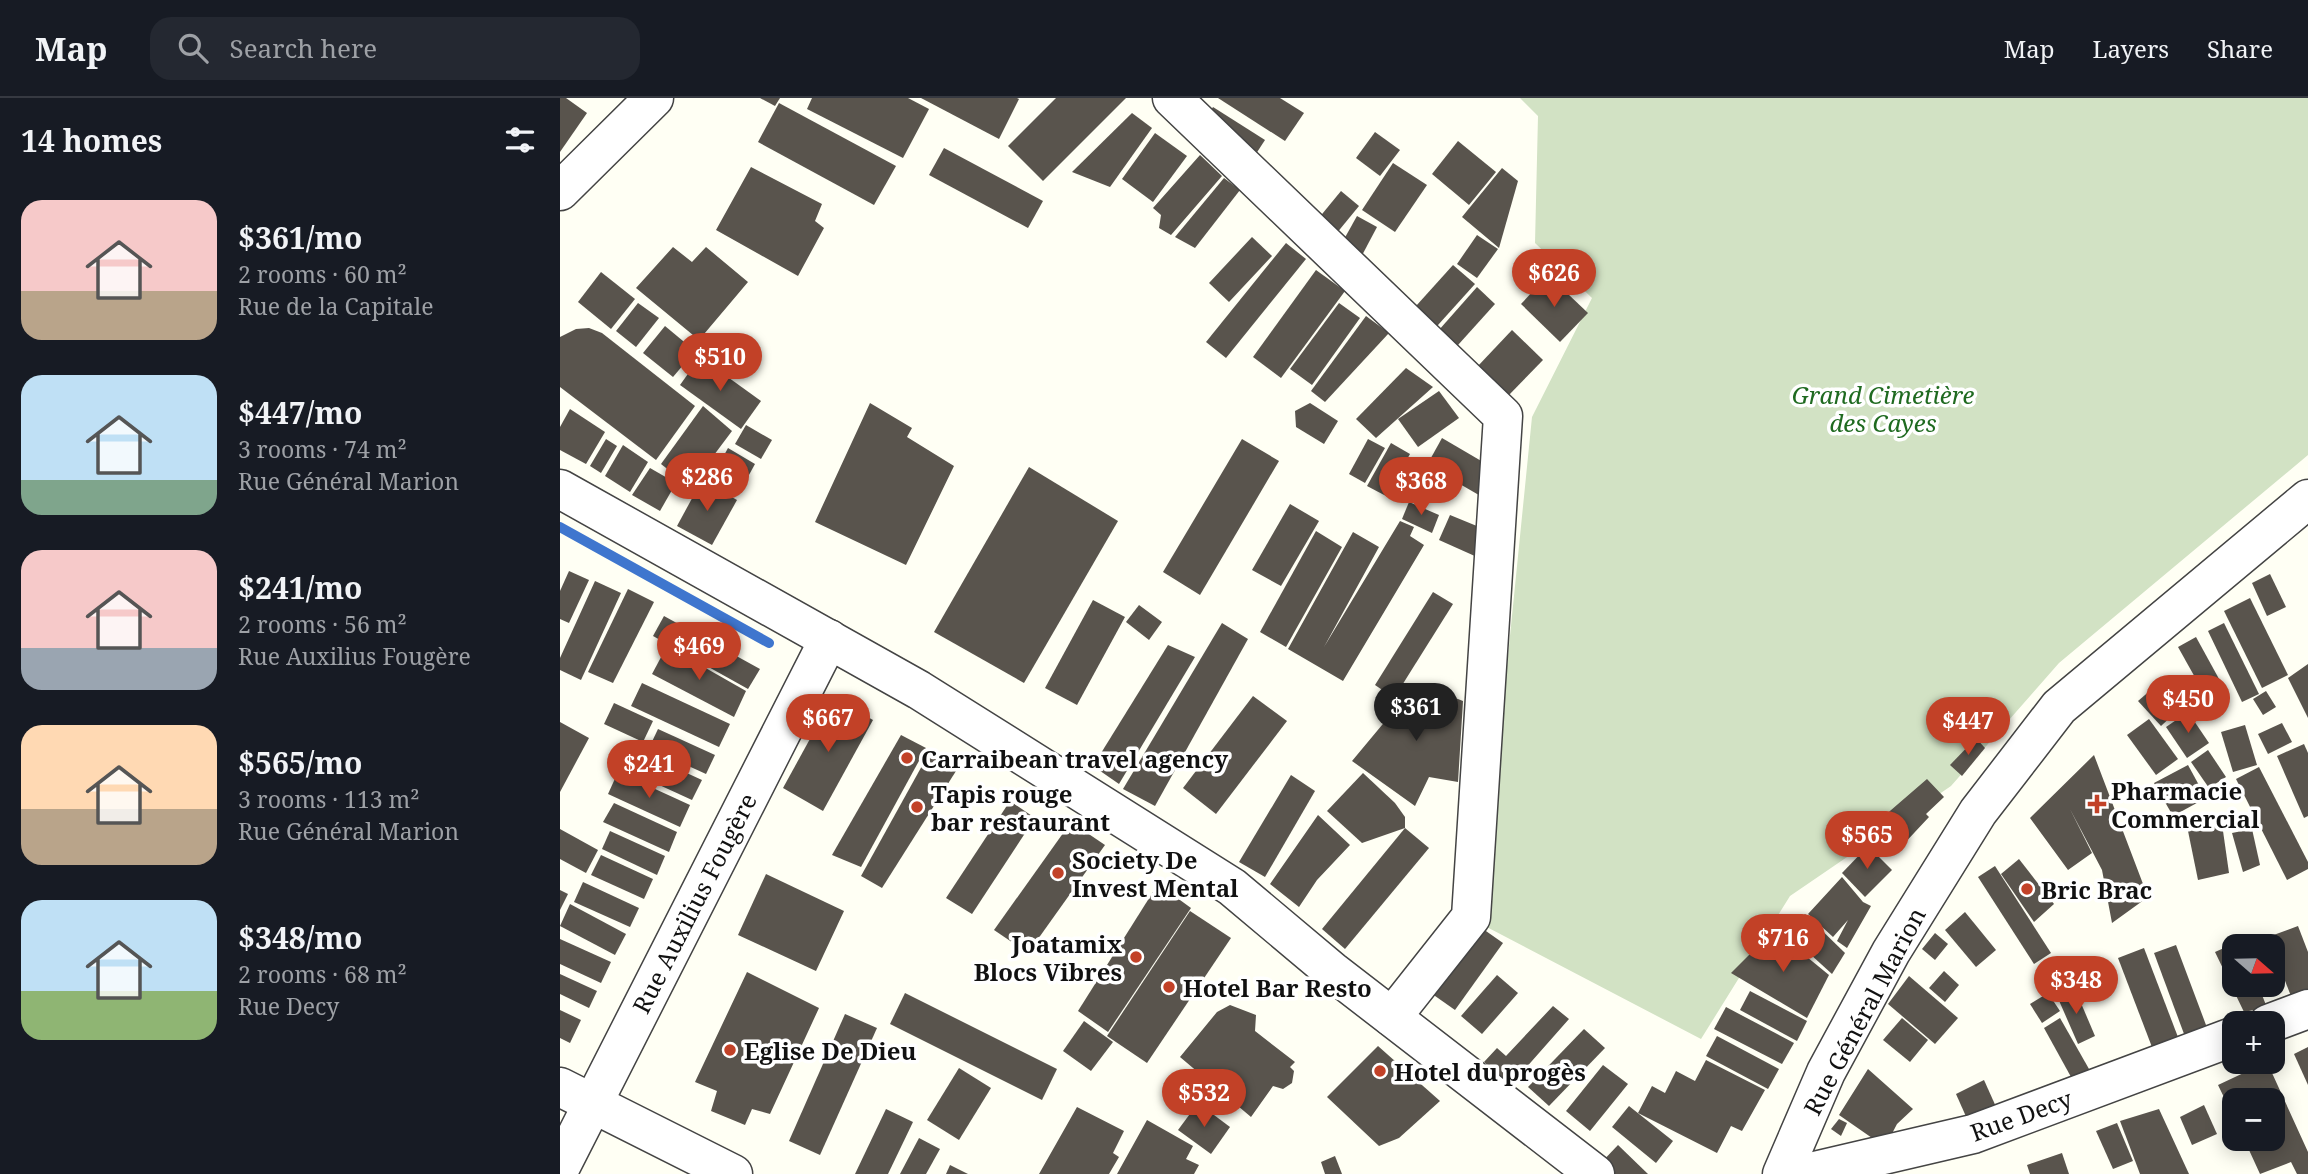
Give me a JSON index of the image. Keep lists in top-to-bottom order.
{
  "streets": {
    "street": ["Rue Auxilius Fougère", "Rue Général Marion", "Rue Decy"]
  },
  "parks": ["Grand Cimetière des Cayes"],
  "places": {
    "other": [
      "Carraibean travel agency",
      "Tapis rouge bar restaurant",
      "Society De Invest Mental",
      "Bric Brac",
      "Joatamix Blocs Vibres",
      "Hotel Bar Resto",
      "Eglise De Dieu",
      "Hotel du progès"
    ],
    "health": ["Pharmacie Commercial"]
  },
  "north": "right",
  "page": {
    "header": "Map",
    "search": "Search here",
    "nav": ["Map", "Layers", "Share"],
    "heading": "14 homes",
    "list": [
      {
        "name": "$361/mo",
        "note": "2 rooms · 60 m² · Rue de la Capitale"
      },
      {
        "name": "$447/mo",
        "note": "3 rooms · 74 m² · Rue Général Marion"
      },
      {
        "name": "$241/mo",
        "note": "2 rooms · 56 m² · Rue Auxilius Fougère"
      },
      {
        "name": "$565/mo",
        "note": "3 rooms · 113 m² · Rue Général Marion"
      },
      {
        "name": "$348/mo",
        "note": "2 rooms · 68 m² · Rue Decy"
      }
    ],
    "price": [
      "$626",
      "$510",
      "$286",
      "$368",
      "$469",
      "$450",
      "$361",
      "$667",
      "$447",
      "$241",
      "$565",
      "$716",
      "$348",
      "$532"
    ],
    "map_buttons": ["+", "−"]
  }
}
